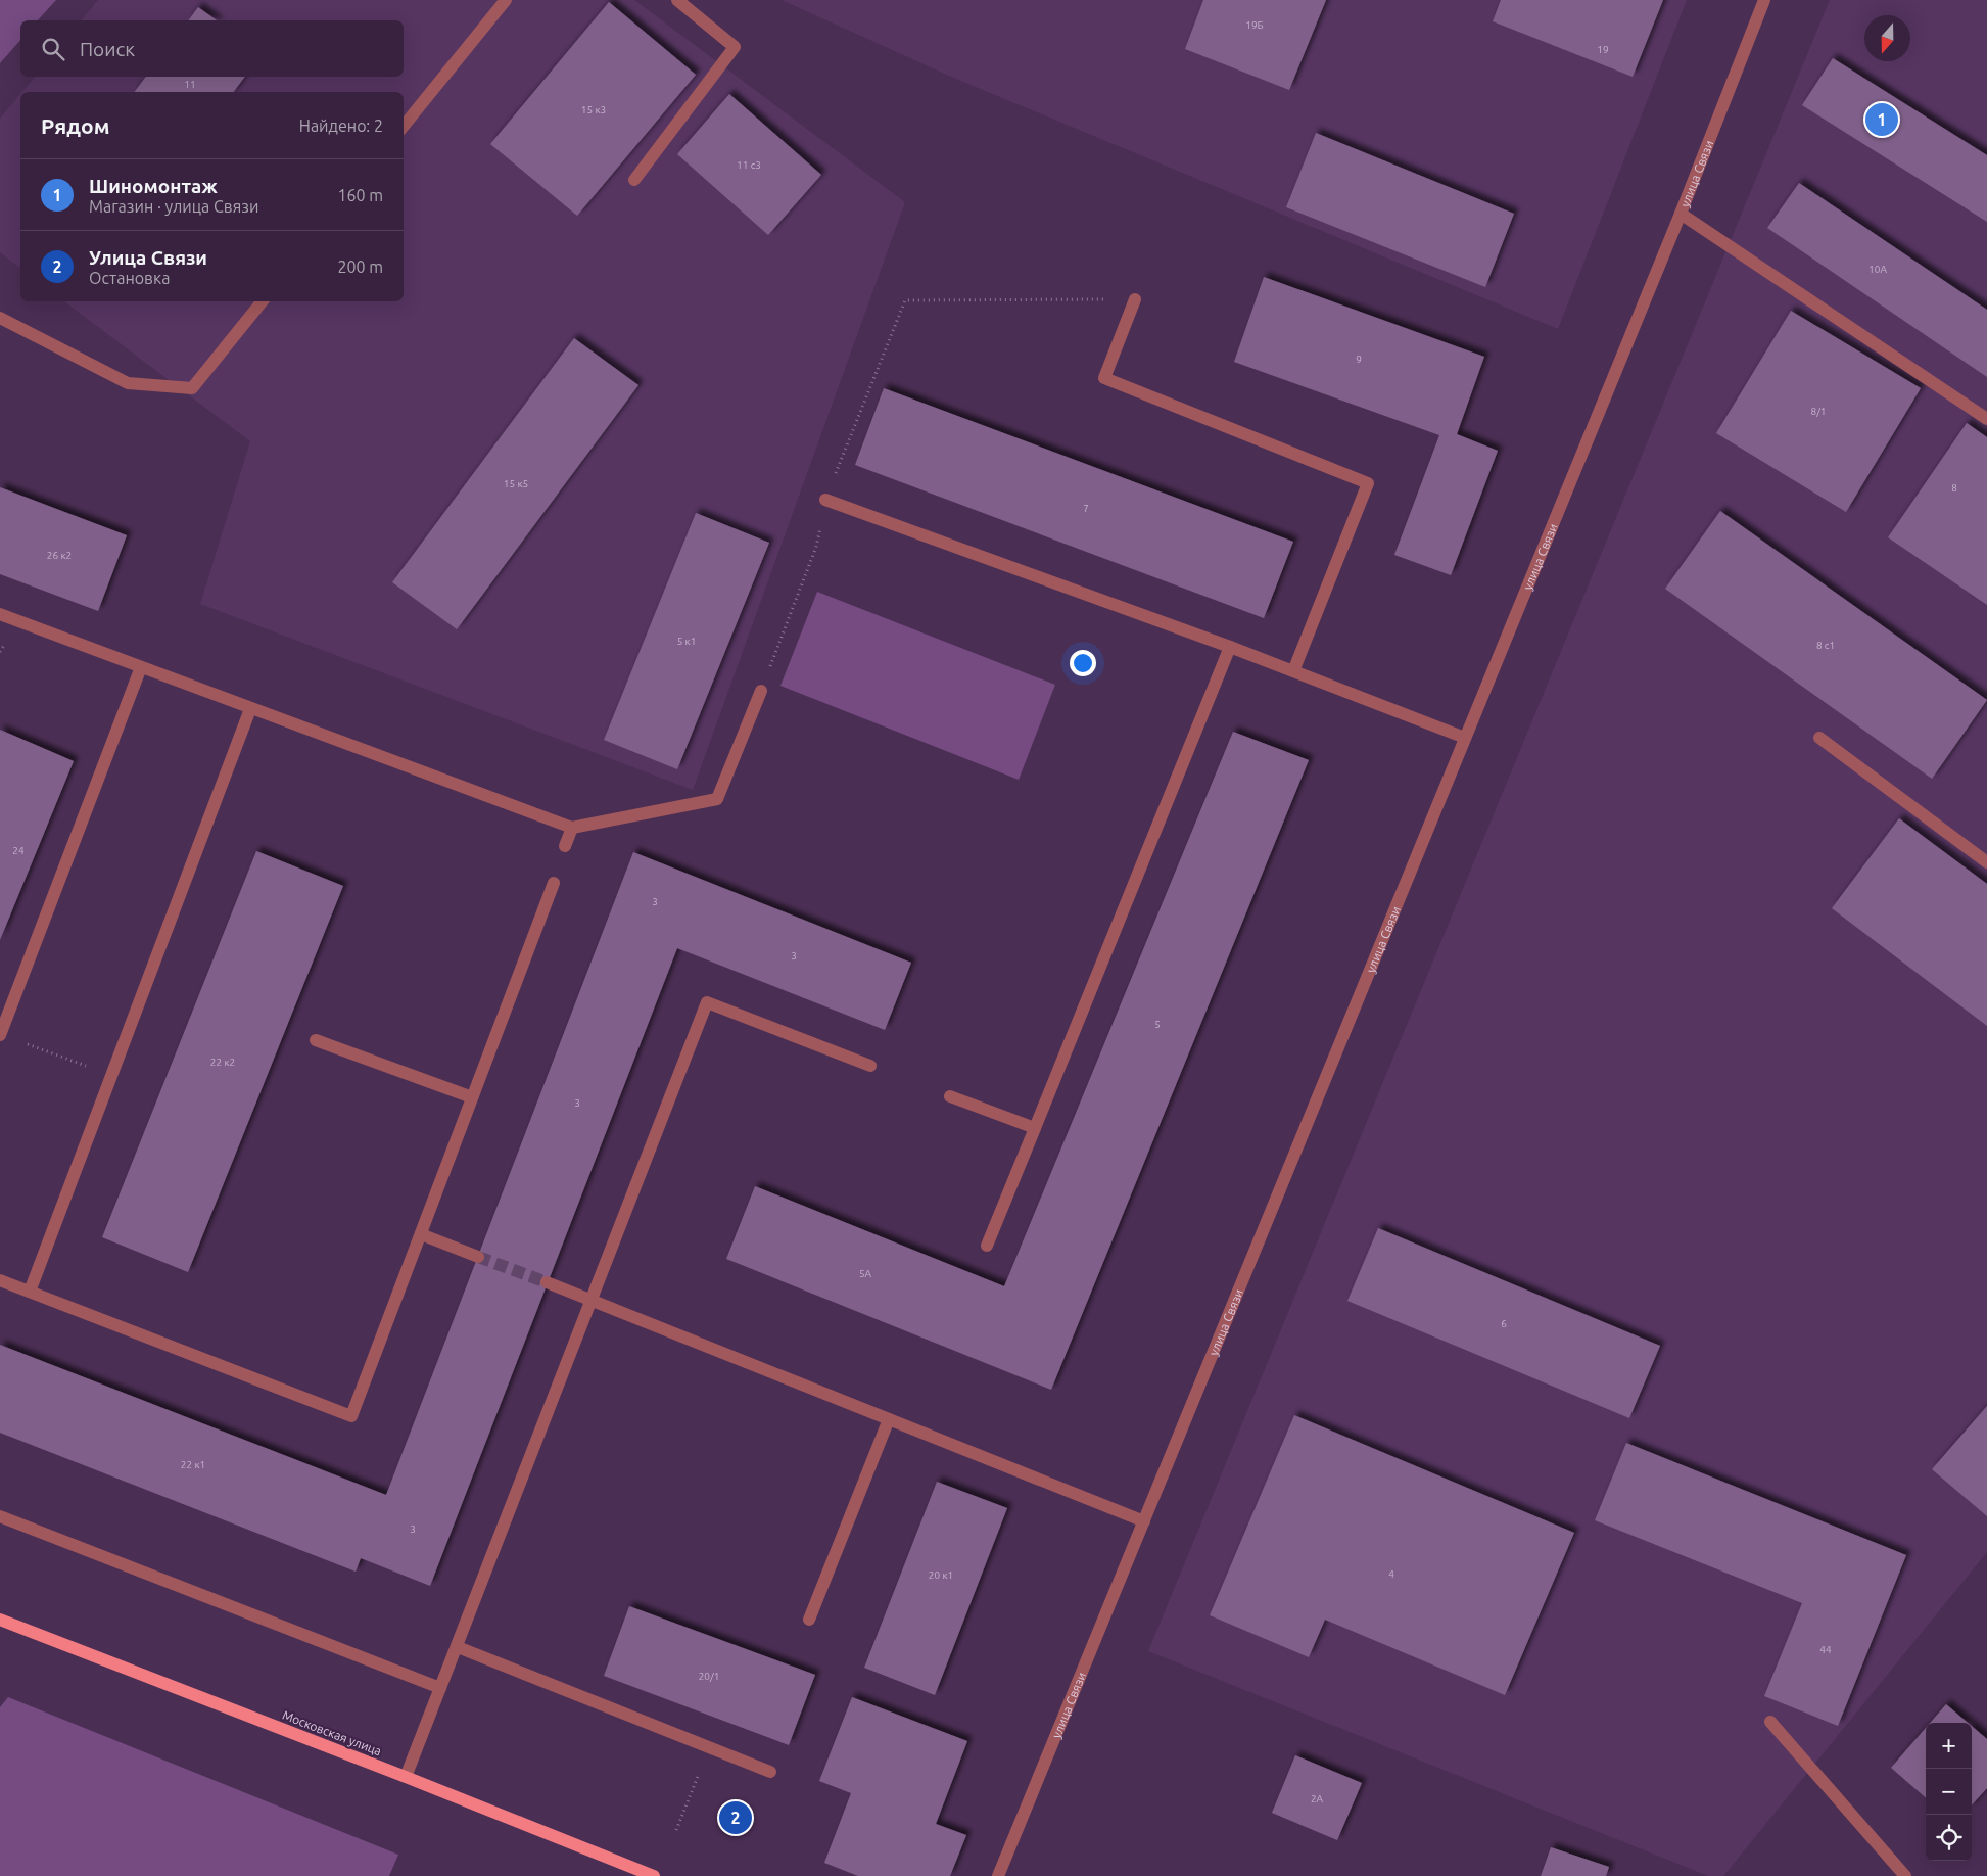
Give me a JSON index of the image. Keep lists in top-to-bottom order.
{
  "streets": {
    "main road": ["Московская улица"],
    "street": ["улица Связи"]
  },
  "house_numbers": [
    "19Б",
    "19",
    "11",
    "15 к3",
    "11 с3",
    "10А",
    "9",
    "8/1",
    "15 к5",
    "8",
    "7",
    "26 к2",
    "5 к1",
    "8 с1",
    "24",
    "3",
    "3",
    "5",
    "22 к2",
    "3",
    "5А",
    "6",
    "22 к1",
    "3",
    "4",
    "20 к1",
    "44",
    "20/1",
    "2А"
  ],
  "north": "bottom",
  "page": {
    "search": "Поиск",
    "heading": ["Рядом", "Найдено: 2"],
    "pins": ["1", "2"],
    "list": [
      {
        "mark": "1",
        "name": "Шиномонтаж",
        "note": "Магазин · улица Связи",
        "value": "160 m"
      },
      {
        "mark": "2",
        "name": "Улица Связи",
        "note": "Остановка",
        "value": "200 m"
      }
    ],
    "map_buttons": ["+", "−"]
  }
}
